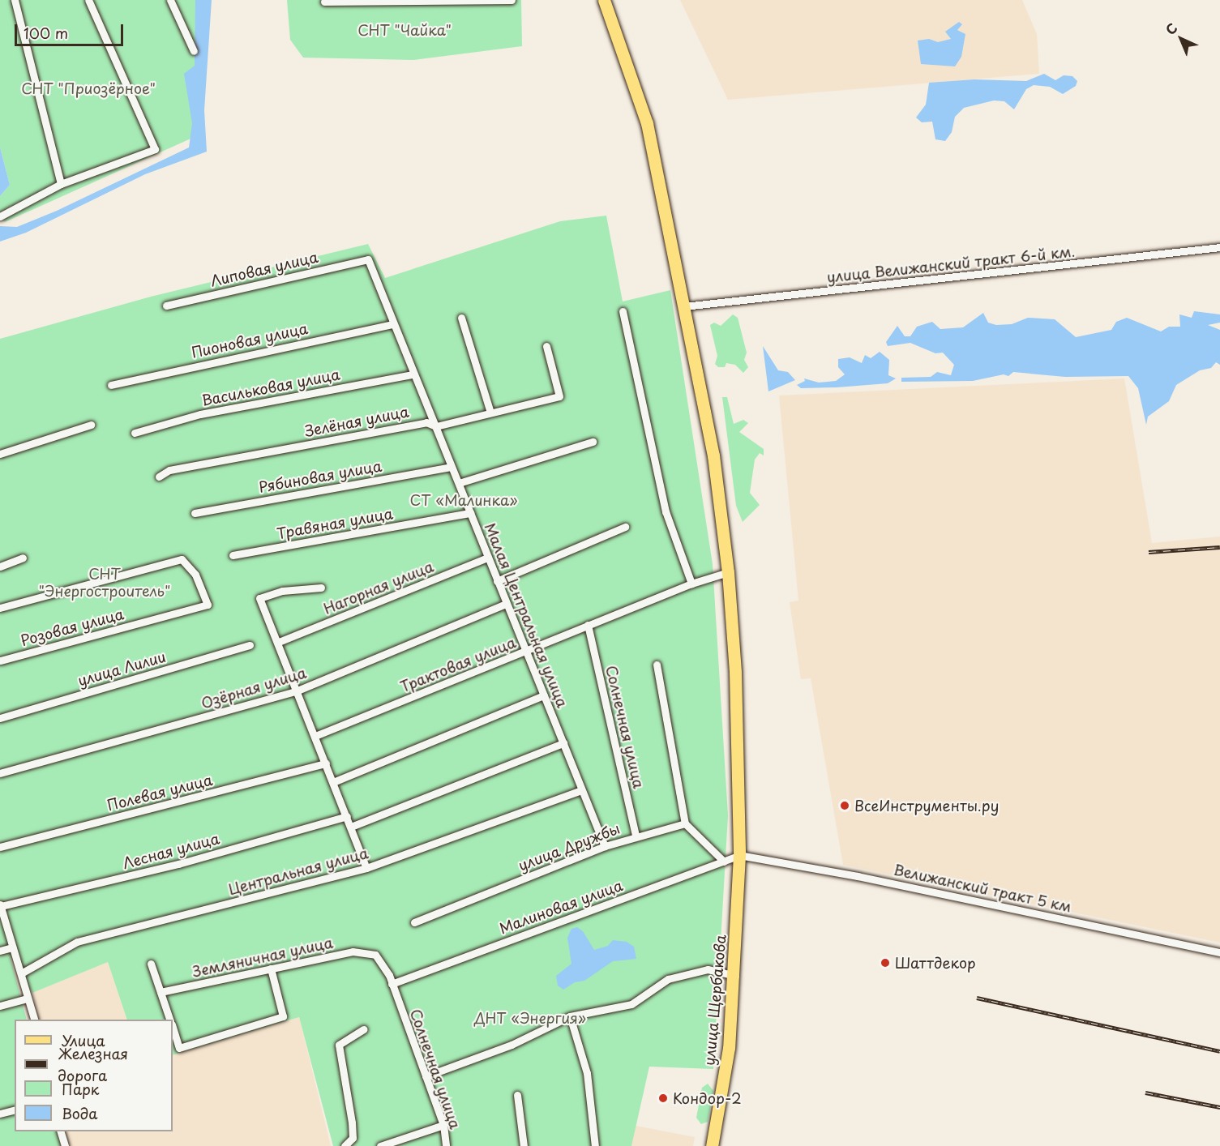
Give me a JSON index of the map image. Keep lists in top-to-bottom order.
{
  "streets": {
    "main road": ["улица Щербакова"],
    "street": [
      "улица Велижанский тракт 6-й км.",
      "Липовая улица",
      "Пионовая улица",
      "Васильковая улица",
      "Зелёная улица",
      "Рябиновая улица",
      "Травяная улица",
      "Нагорная улица",
      "Малая Центральная улица",
      "Розовая улица",
      "Трактовая улица",
      "улица Лилии",
      "Озёрная улица",
      "Солнечная улица",
      "Полевая улица",
      "улица Дружбы",
      "Лесная улица",
      "Центральная улица",
      "Велижанский тракт 5 км",
      "Малиновая улица",
      "Земляничная улица"
    ]
  },
  "crossings": [
    ["улица Велижанский тракт 6-й км.", "улица Щербакова"],
    ["Липовая улица", "Малая Центральная улица"],
    ["Пионовая улица", "Малая Центральная улица"],
    ["Васильковая улица", "Малая Центральная улица"],
    ["Зелёная улица", "Малая Центральная улица"],
    ["Рябиновая улица", "Малая Центральная улица"],
    ["Травяная улица", "Малая Центральная улица"],
    ["Нагорная улица", "Малая Центральная улица"],
    ["Малая Центральная улица", "Трактовая улица"],
    ["Малая Центральная улица", "Озёрная улица"],
    ["Малая Центральная улица", "улица Дружбы"],
    ["Малая Центральная улица", "Центральная улица"],
    ["Трактовая улица", "Солнечная улица"],
    ["Трактовая улица", "улица Щербакова"],
    ["Солнечная улица", "улица Дружбы"],
    ["Солнечная улица", "Малиновая улица"],
    ["Солнечная улица", "Земляничная улица"],
    ["Велижанский тракт 5 км", "Малиновая улица"],
    ["Велижанский тракт 5 км", "улица Щербакова"],
    ["Малиновая улица", "улица Щербакова"]
  ],
  "parks": [
    "СНТ \"Чайка\"",
    "СНТ \"Приозёрное\"",
    "CТ «Малинка»",
    "СНТ \"Энергостроитель\"",
    "ДНТ «Энергия»"
  ],
  "places": ["ВсеИнструменты.ру", "Шаттдекор", "Кондор-2"],
  "legend": [
    "Улица",
    "Железная дорога",
    "Парк",
    "Вода"
  ],
  "scale_bar": "100 m",
  "north": "top left"
}
